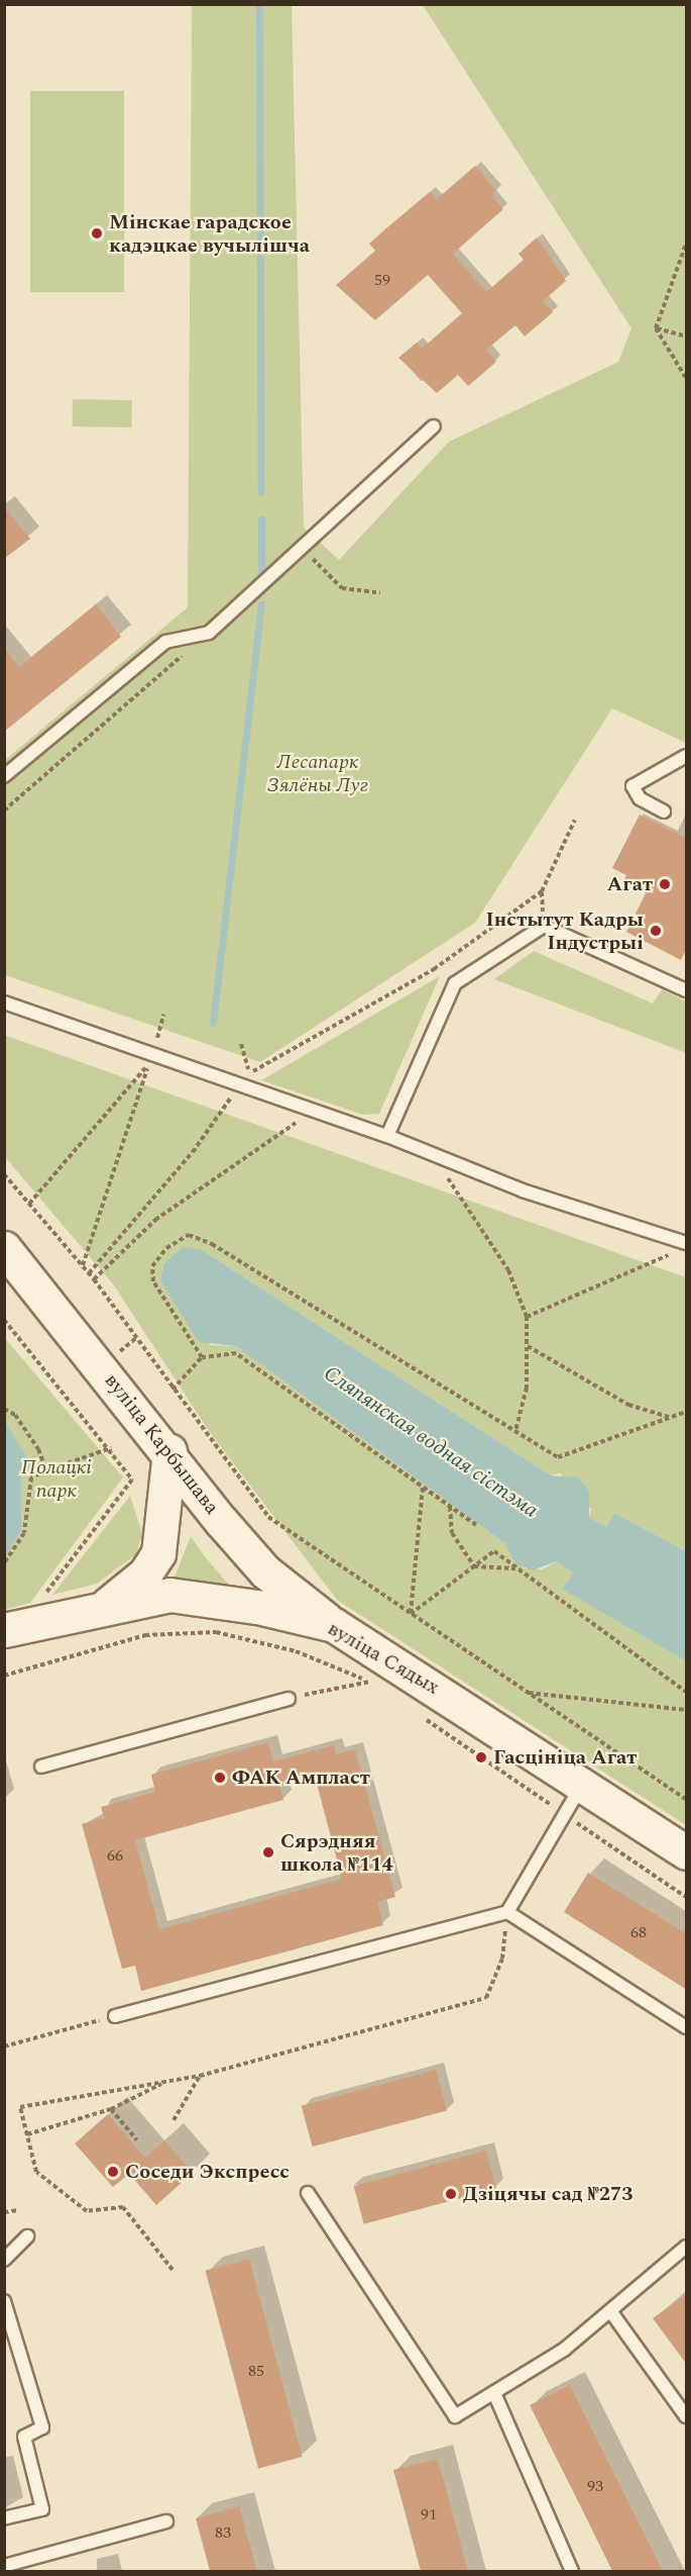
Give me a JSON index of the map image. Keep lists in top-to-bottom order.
{
  "streets": {
    "main road": ["вуліца Карбышава", "вуліца Сядых"]
  },
  "crossings": [
    ["вуліца Карбышава", "вуліца Сядых"]
  ],
  "water": ["Сляпянская водная сістэма"],
  "parks": ["Лесапарк Зялёны Луг", "Полацкі парк"],
  "places": [
    "Мінскае гарадское кадэцкае вучылішча",
    "Агат",
    "Інстытут Кадры Індустрыі",
    "Гасцініца Агат",
    "ФАК Ампласт",
    "Сярэдняя школа №114",
    "Соседи Экспресс",
    "Дзіцячы сад №273"
  ],
  "house_numbers": [
    "59",
    "66",
    "68",
    "85",
    "93",
    "91",
    "83"
  ]
}
